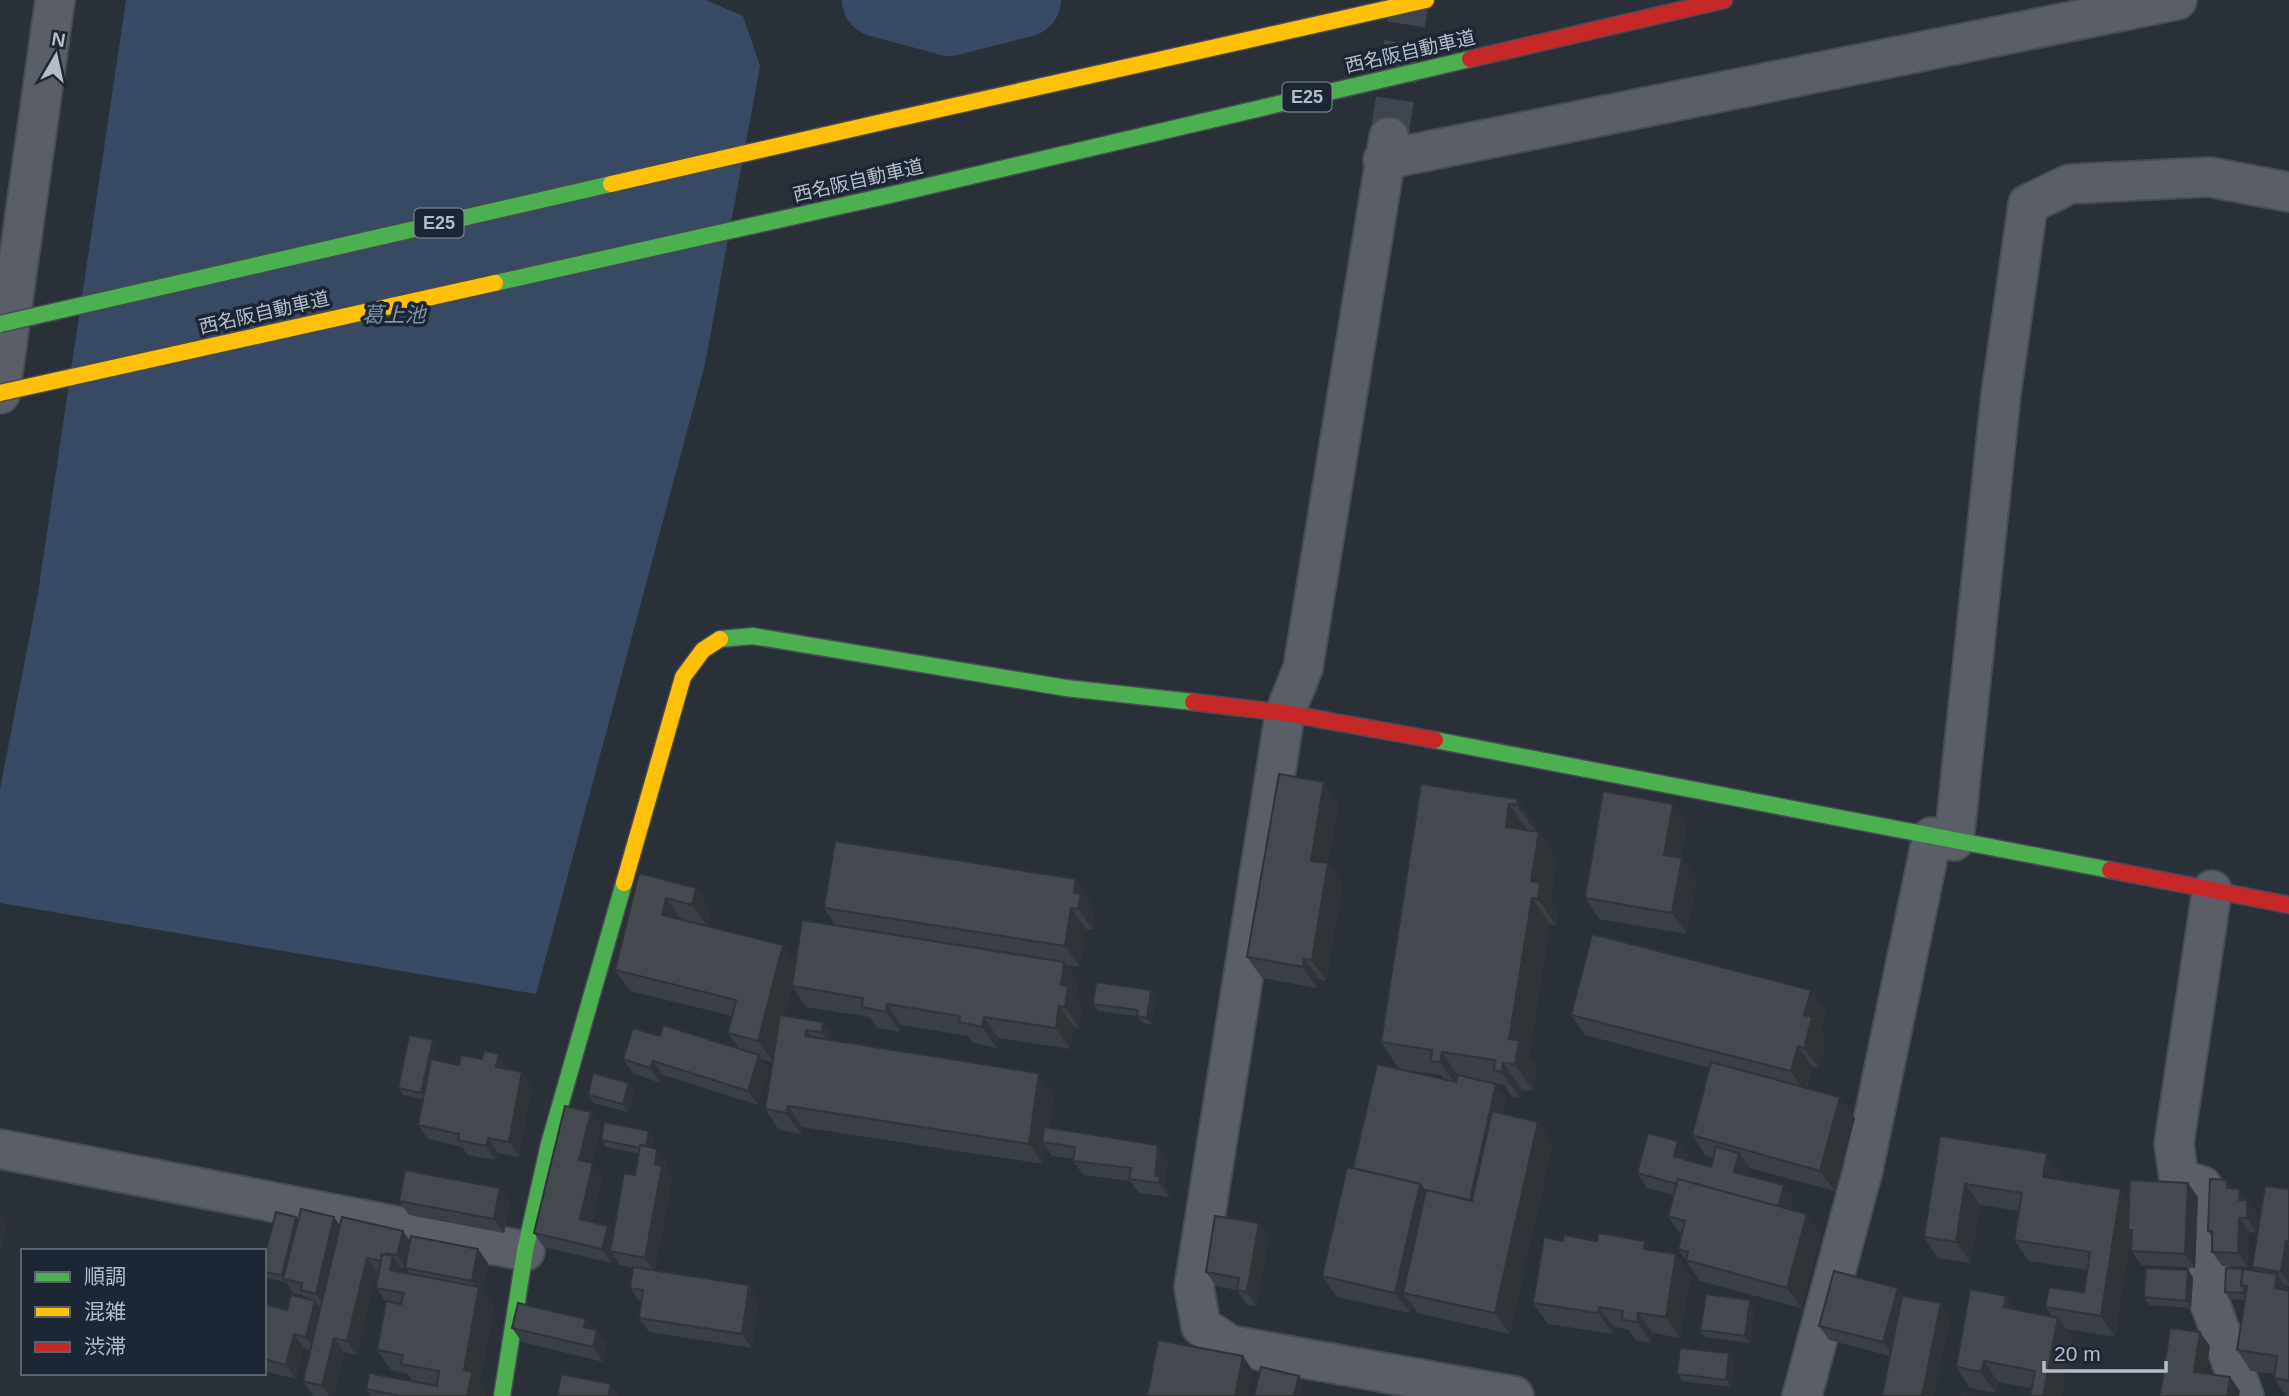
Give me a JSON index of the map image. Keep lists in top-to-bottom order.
{
  "streets": {
    "main road": ["西名阪自動車道", "E25"]
  },
  "water": ["葛上池"],
  "legend": ["順調", "混雑", "渋滞"],
  "scale_bar": "20 m",
  "north": "top"
}
